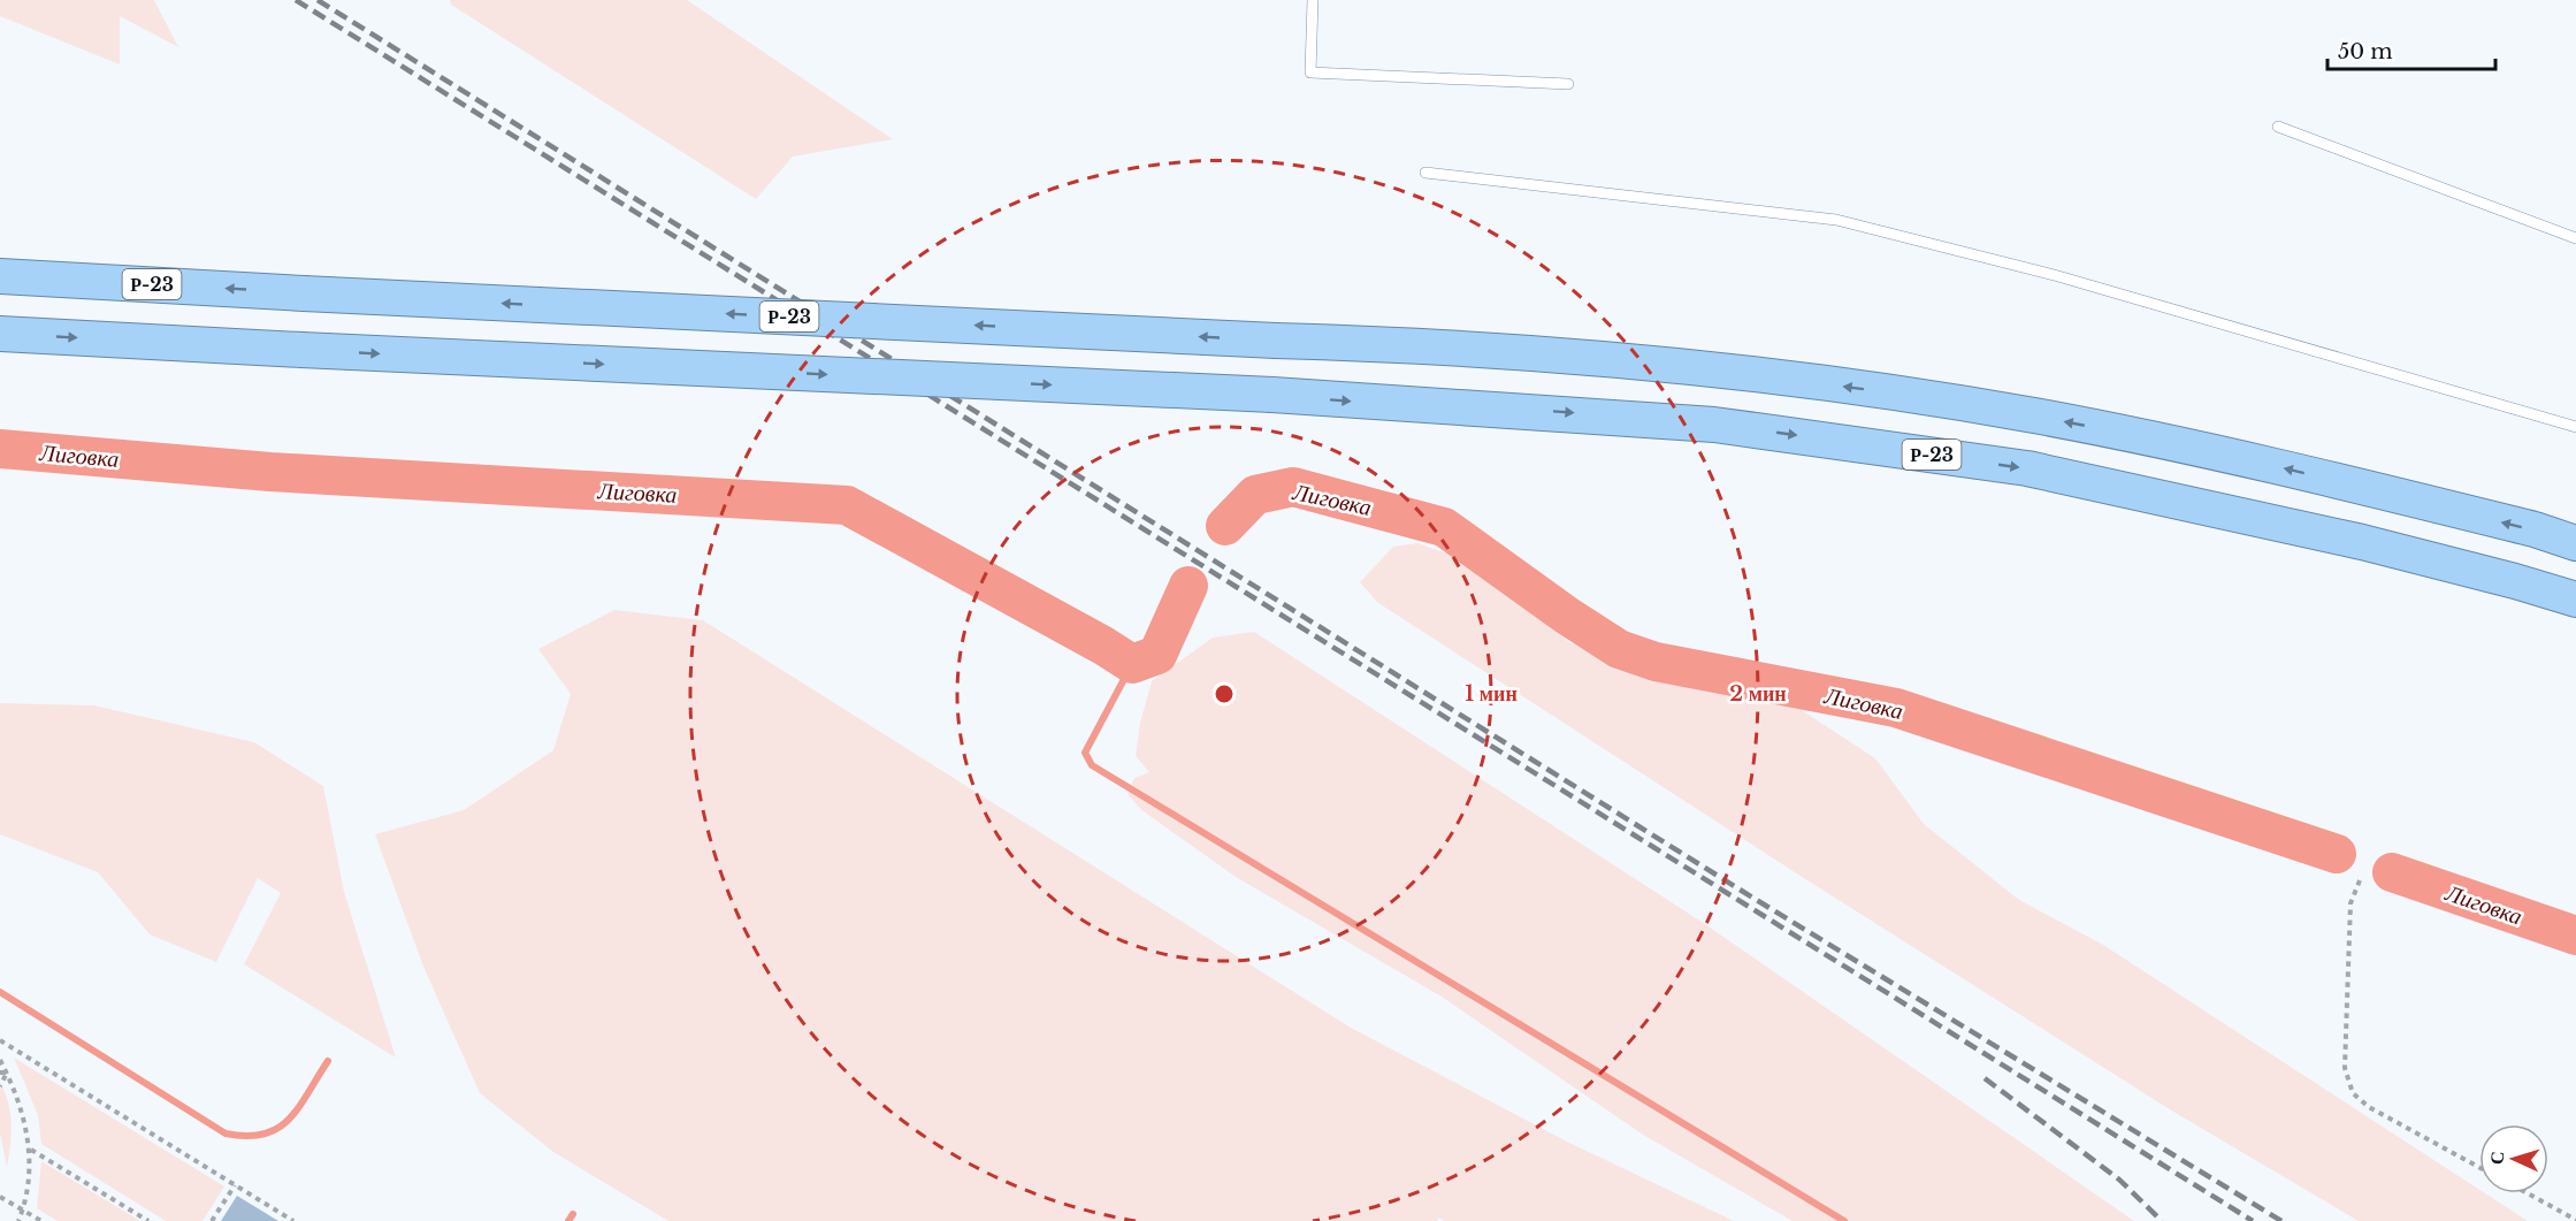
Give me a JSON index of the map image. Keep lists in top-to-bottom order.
{
  "streets": {
    "highway": ["Р-23"]
  },
  "water": ["Лиговка"],
  "scale_bar": "50 m",
  "north": "left",
  "rings": ["1 мин", "2 мин"]
}
